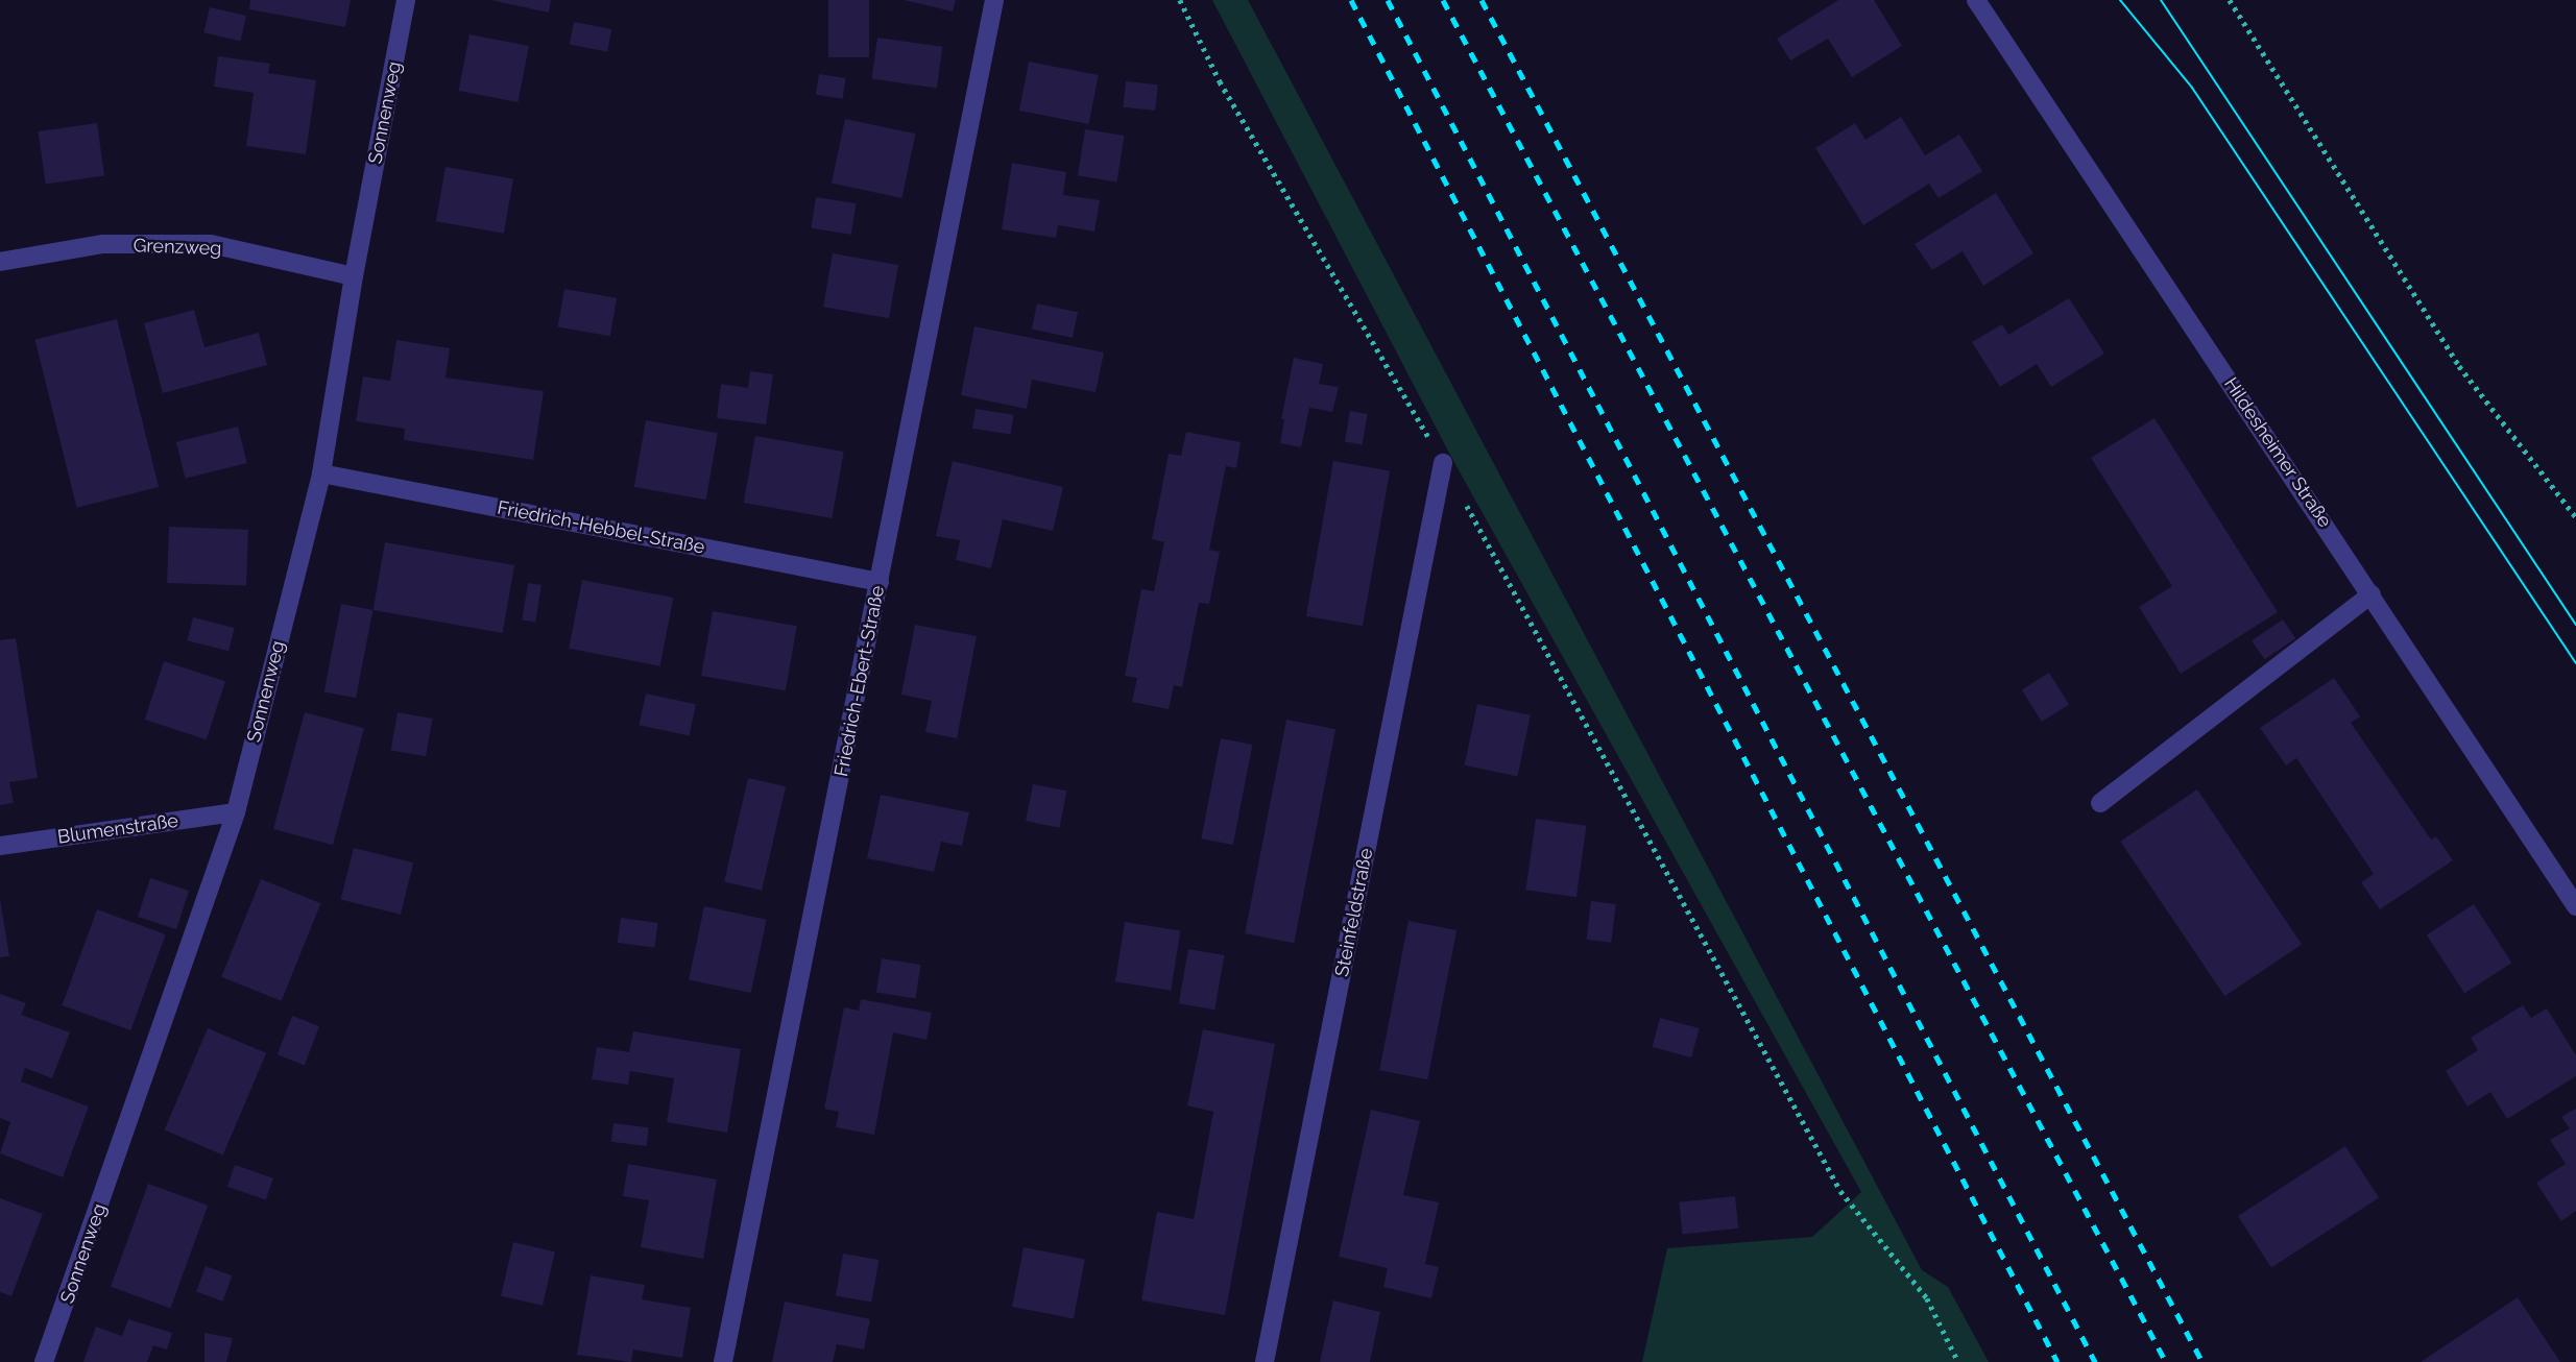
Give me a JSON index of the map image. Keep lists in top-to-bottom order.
{
  "streets": {
    "street": [
      "Sonnenweg",
      "Grenzweg",
      "Hildesheimer Straße",
      "Friedrich-Hebbel-Straße",
      "Friedrich-Ebert-Straße",
      "Blumenstraße",
      "Steinfeldstraße"
    ]
  },
  "crossings": [
    ["Sonnenweg", "Grenzweg"],
    ["Sonnenweg", "Friedrich-Hebbel-Straße"],
    ["Sonnenweg", "Blumenstraße"],
    ["Friedrich-Hebbel-Straße", "Friedrich-Ebert-Straße"]
  ]
}
